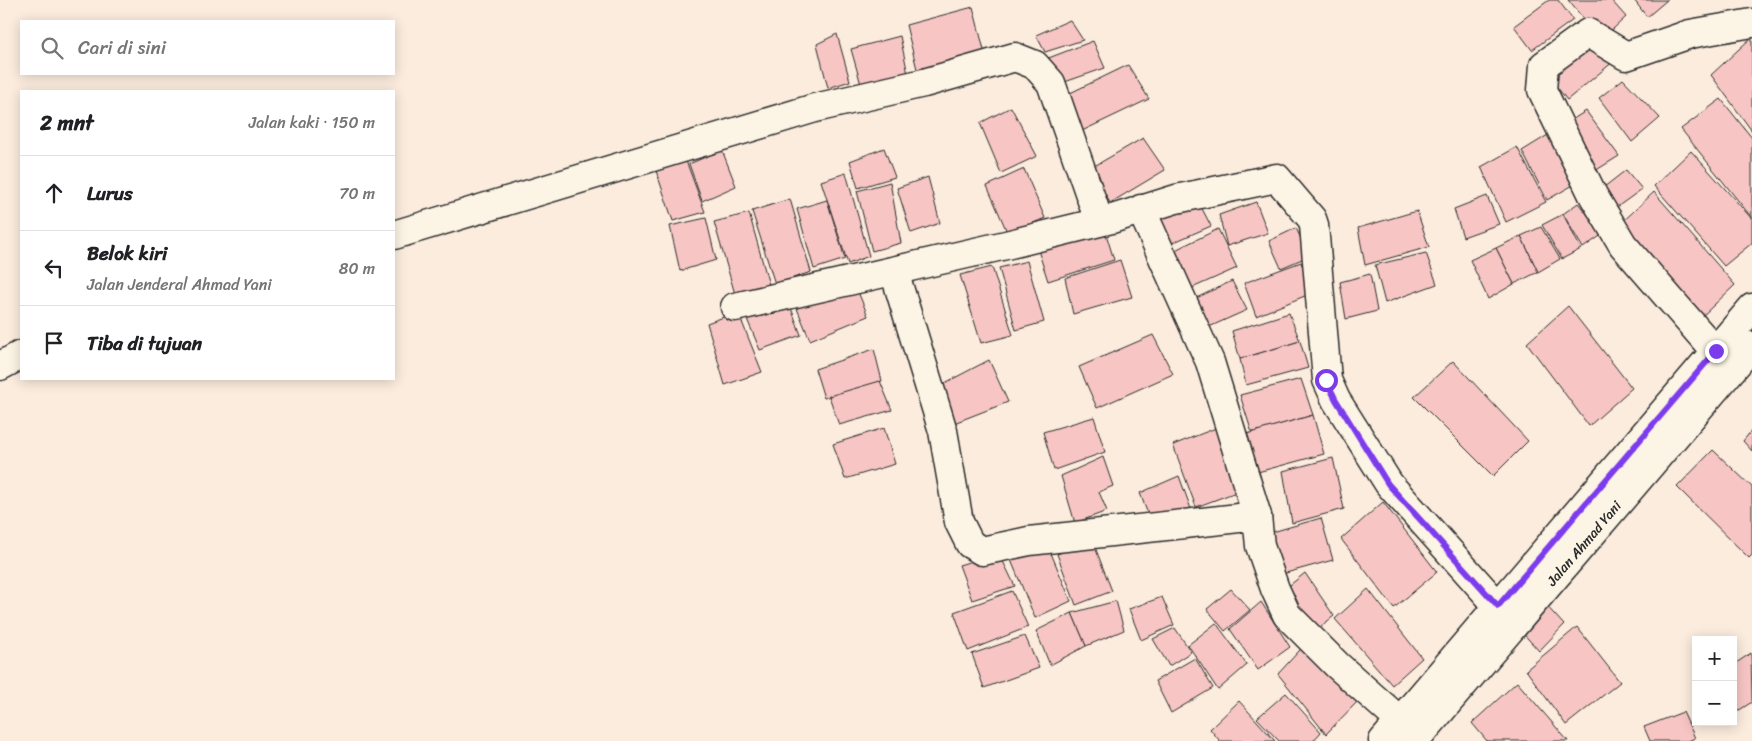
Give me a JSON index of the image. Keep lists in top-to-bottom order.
{
  "streets": {
    "street": ["Jalan Ahmad Yani"]
  },
  "page": {
    "search": "Cari di sini",
    "heading": ["2 mnt", "Jalan kaki · 150 m"],
    "list": [
      ["Lurus", "70 m"],
      ["Belok kiri", "Jalan Jenderal Ahmad Yani", "80 m"],
      "Tiba di tujuan"
    ],
    "map_buttons": ["+", "−"]
  }
}
